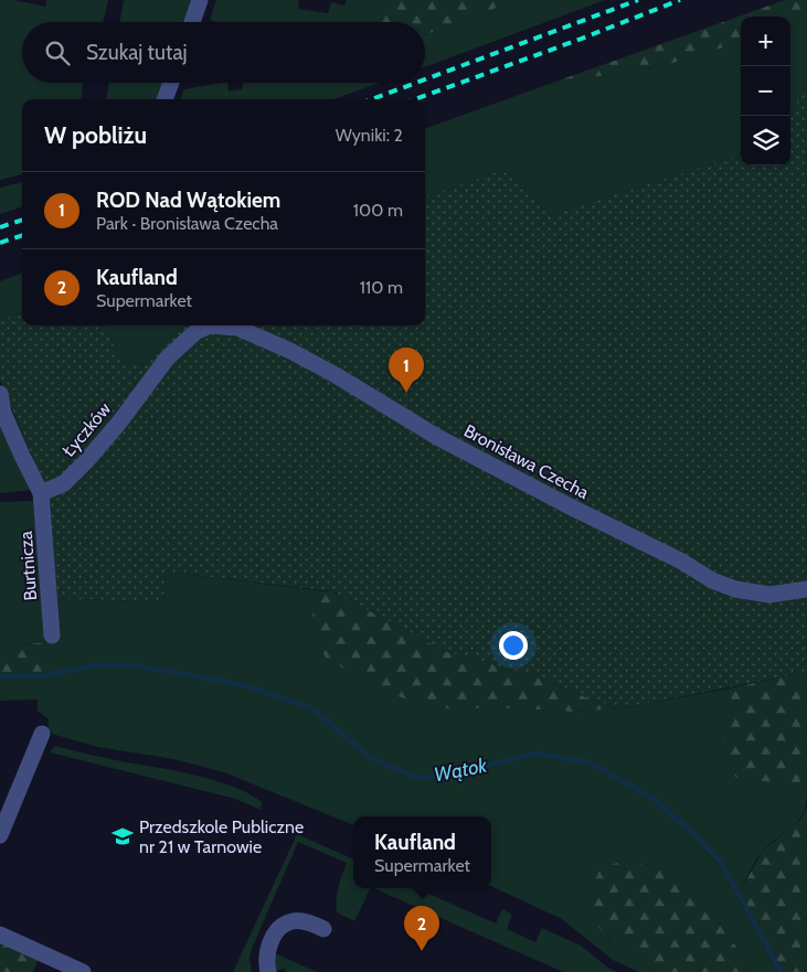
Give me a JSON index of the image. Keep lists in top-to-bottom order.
{
  "streets": {
    "street": ["Łyczków", "Bronisława Czecha", "Burtnicza"]
  },
  "crossings": [
    ["Łyczków", "Bronisława Czecha"],
    ["Łyczków", "Burtnicza"]
  ],
  "water": ["Wątok"],
  "places": {
    "school or university": ["Przedszkole Publiczne nr 21 w Tarnowie"]
  },
  "page": {
    "map_buttons": ["+", "−"],
    "search": "Szukaj tutaj",
    "heading": ["W pobliżu", "Wyniki: 2"],
    "list": [
      {
        "mark": "1",
        "name": "ROD Nad Wątokiem",
        "note": "Park · Bronisława Czecha",
        "value": "100 m"
      },
      {
        "mark": "2",
        "name": "Kaufland",
        "note": "Supermarket",
        "value": "110 m"
      }
    ],
    "pins": ["1", "2"],
    "popup": ["Kaufland", "Supermarket"]
  }
}
